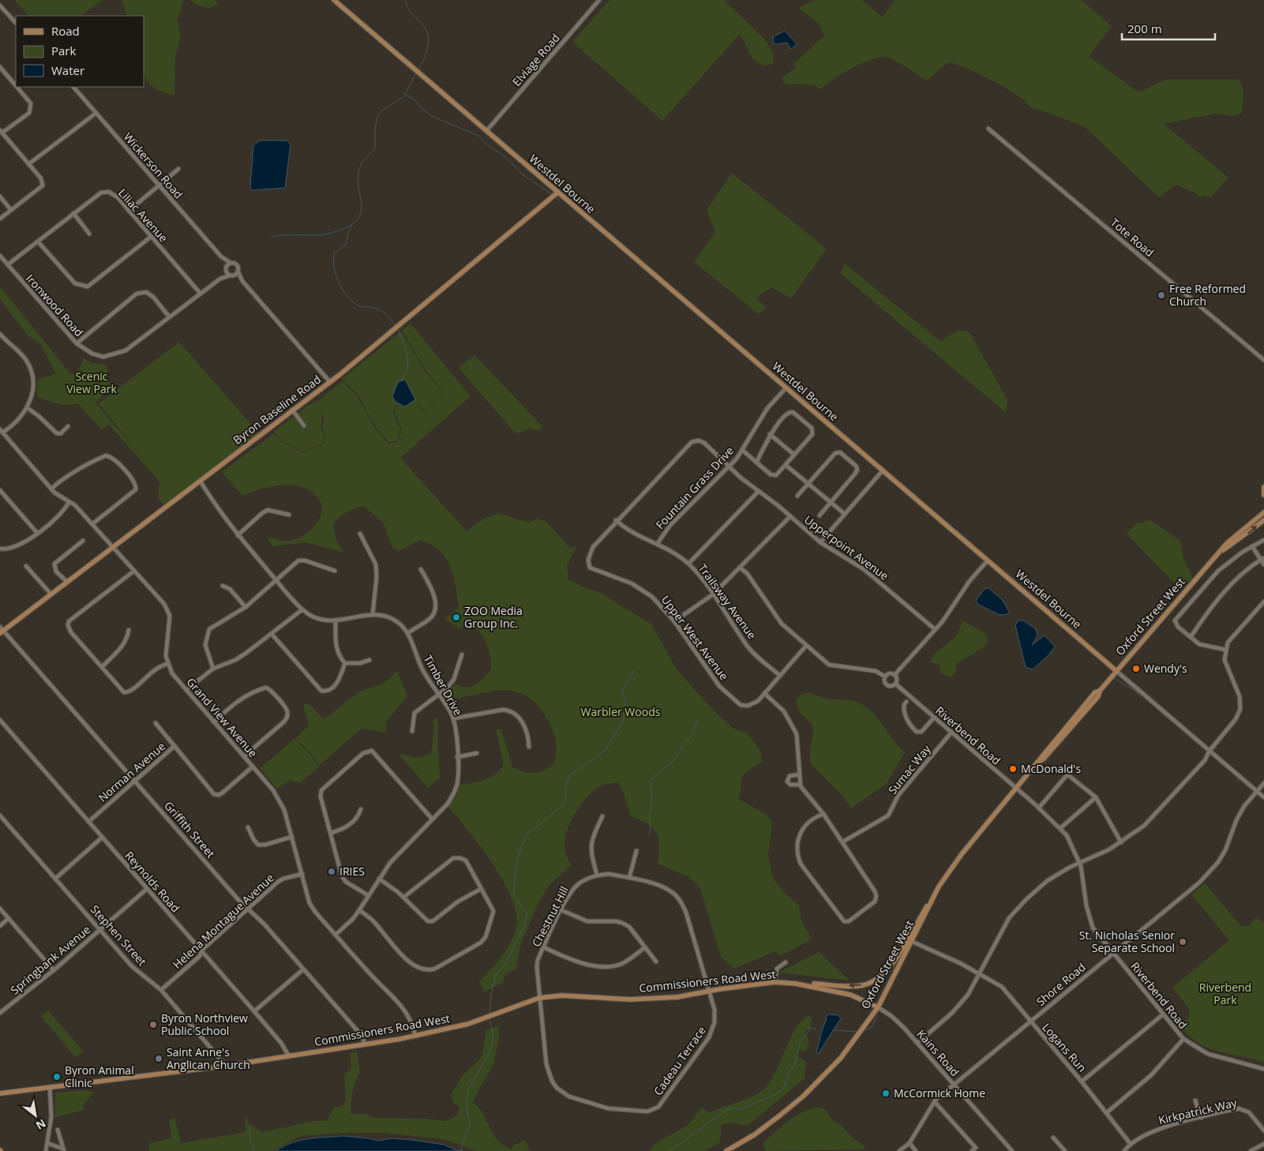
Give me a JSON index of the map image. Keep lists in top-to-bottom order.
{
  "streets": {
    "main road": [
      "Westdel Bourne",
      "Byron Baseline Road",
      "Oxford Street West",
      "Commissioners Road West"
    ],
    "street": [
      "Elviage Road",
      "Wickerson Road",
      "Liliac Avenue",
      "Tote Road",
      "Ironwood Road",
      "Fountain Grass Drive",
      "Upperpoint Avenue",
      "Trailsway Avenue",
      "Upper West Avenue",
      "Timber Drive",
      "Grand View Avenue",
      "Riverbend Road",
      "Sumac Way",
      "Norman Avenue",
      "Griffith Street",
      "Reynolds Road",
      "Chestnut Hill",
      "Helena Montague Avenue",
      "Stephen Street",
      "Springbank Avenue",
      "Shore Road",
      "Logans Run",
      "Kains Road",
      "Cadeau Terrace",
      "Kirkpatrick Way"
    ]
  },
  "crossings": [
    ["Elviage Road", "Westdel Bourne"],
    ["Wickerson Road", "Ironwood Road"],
    ["Westdel Bourne", "Byron Baseline Road"],
    ["Westdel Bourne", "Fountain Grass Drive"],
    ["Westdel Bourne", "Oxford Street West"],
    ["Westdel Bourne", "Shore Road"],
    ["Liliac Avenue", "Ironwood Road"],
    ["Byron Baseline Road", "Griffith Street"],
    ["Fountain Grass Drive", "Upperpoint Avenue"],
    ["Fountain Grass Drive", "Trailsway Avenue"],
    ["Fountain Grass Drive", "Upper West Avenue"],
    ["Upperpoint Avenue", "Upper West Avenue"],
    ["Trailsway Avenue", "Upper West Avenue"],
    ["Oxford Street West", "Riverbend Road"],
    ["Oxford Street West", "Commissioners Road West"],
    ["Oxford Street West", "Logans Run"],
    ["Oxford Street West", "Kains Road"],
    ["Timber Drive", "Grand View Avenue"],
    ["Grand View Avenue", "Norman Avenue"],
    ["Grand View Avenue", "Helena Montague Avenue"],
    ["Grand View Avenue", "Commissioners Road West"],
    ["Riverbend Road", "Sumac Way"],
    ["Riverbend Road", "Shore Road"],
    ["Norman Avenue", "Griffith Street"],
    ["Norman Avenue", "Reynolds Road"],
    ["Griffith Street", "Helena Montague Avenue"],
    ["Griffith Street", "Commissioners Road West"],
    ["Reynolds Road", "Helena Montague Avenue"],
    ["Reynolds Road", "Springbank Avenue"],
    ["Reynolds Road", "Commissioners Road West"],
    ["Chestnut Hill", "Commissioners Road West"],
    ["Chestnut Hill", "Cadeau Terrace"],
    ["Helena Montague Avenue", "Stephen Street"],
    ["Stephen Street", "Springbank Avenue"],
    ["Stephen Street", "Commissioners Road West"],
    ["Commissioners Road West", "Kains Road"],
    ["Commissioners Road West", "Cadeau Terrace"],
    ["Shore Road", "Logans Run"],
    ["Shore Road", "Kains Road"],
    ["Logans Run", "Kirkpatrick Way"]
  ],
  "parks": ["Scenic View Park", "Warbler Woods", "Riverbend Park"],
  "places": [
    "Free Reformed Church",
    "ZOO Media Group Inc.",
    "Wendy's",
    "McDonald's",
    "IRIES",
    "St. Nicholas Senior Separate School",
    "Byron Northview Public School",
    "Saint Anne's Anglican Church",
    "Byron Animal Clinic",
    "McCormick Home"
  ],
  "legend": ["Road", "Park", "Water"],
  "scale_bar": "200 m",
  "north": "bottom right"
}
